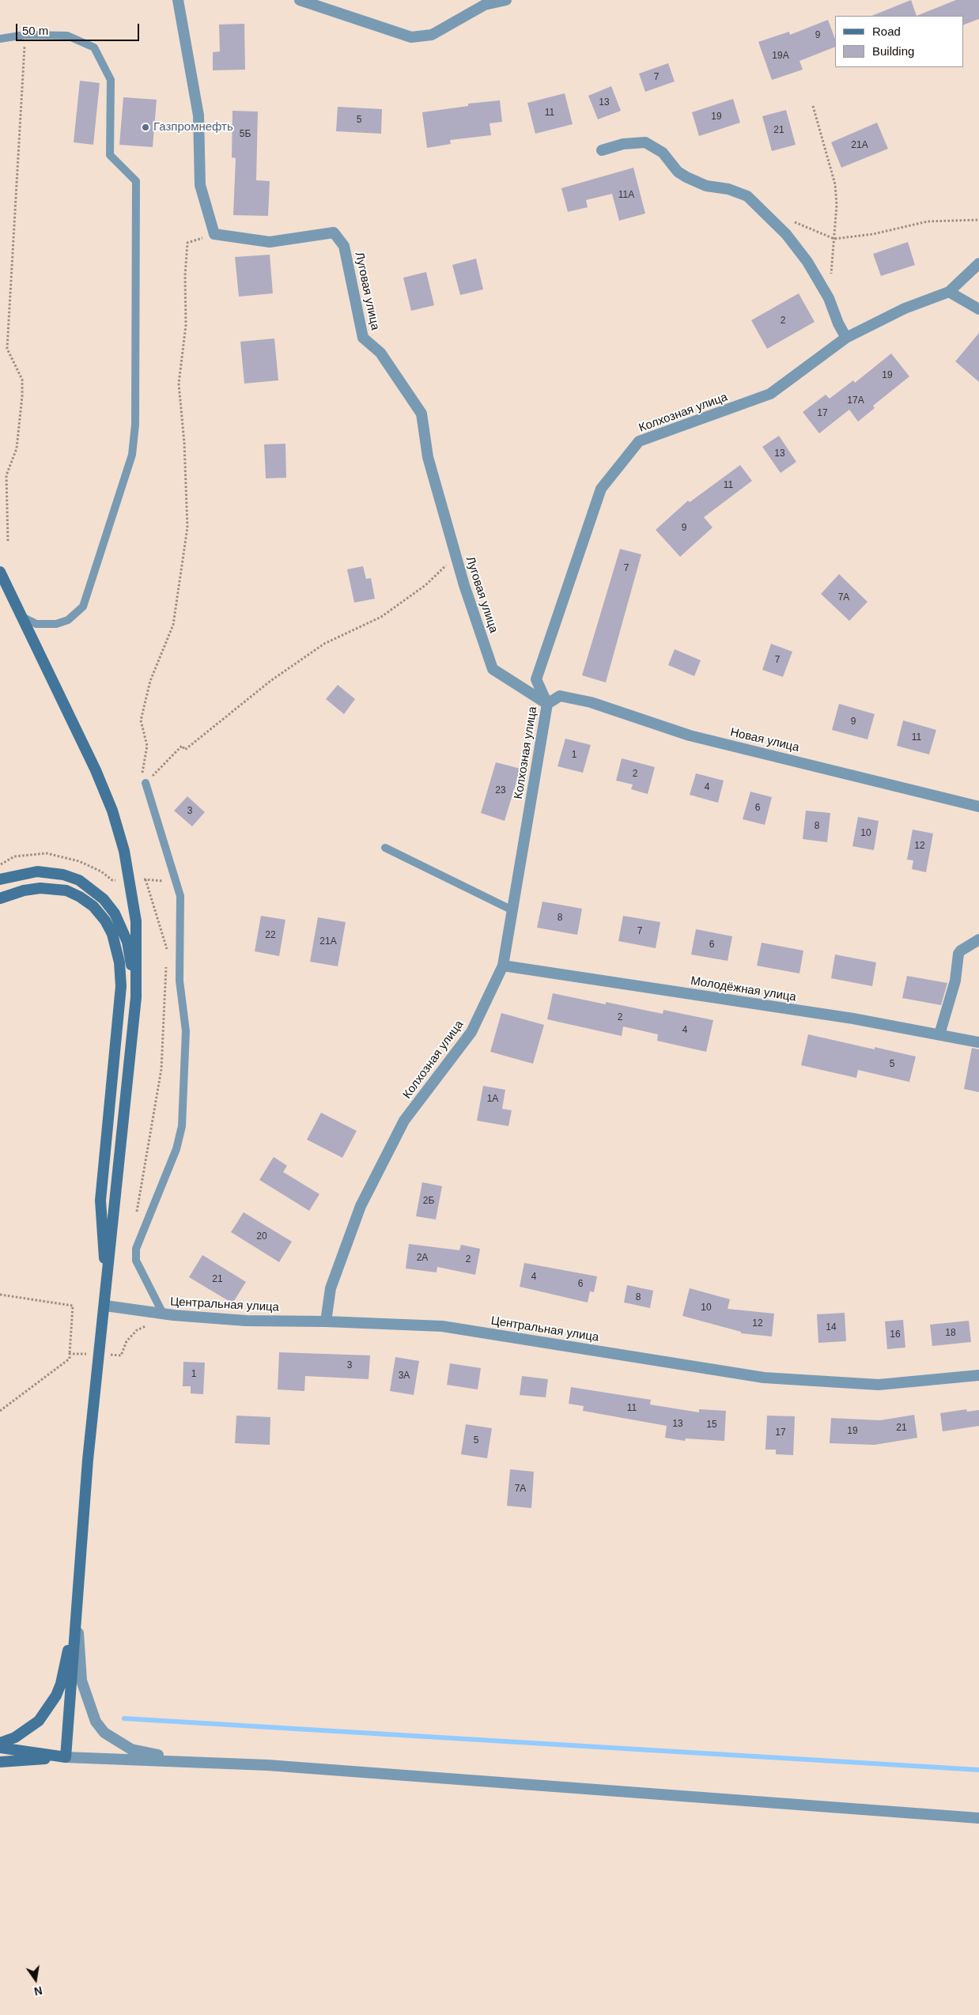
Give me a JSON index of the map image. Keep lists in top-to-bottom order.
{
  "streets": {
    "street": [
      "Луговая улица",
      "Колхозная улица",
      "Новая улица",
      "Молодёжная улица",
      "Центральная улица"
    ]
  },
  "crossings": [
    ["Луговая улица", "Колхозная улица"],
    ["Луговая улица", "Новая улица"],
    ["Колхозная улица", "Новая улица"],
    ["Колхозная улица", "Молодёжная улица"],
    ["Колхозная улица", "Центральная улица"]
  ],
  "places": ["Газпромнефть"],
  "house_numbers": [
    "9",
    "19А",
    "7",
    "13",
    "11",
    "19",
    "5",
    "21",
    "5Б",
    "21А",
    "11А",
    "2",
    "19",
    "17А",
    "17",
    "13",
    "11",
    "9",
    "7",
    "7А",
    "7",
    "9",
    "11",
    "1",
    "2",
    "4",
    "23",
    "6",
    "3",
    "8",
    "10",
    "12",
    "8",
    "7",
    "22",
    "21А",
    "6",
    "2",
    "4",
    "5",
    "1А",
    "2Б",
    "20",
    "2А",
    "2",
    "4",
    "21",
    "6",
    "8",
    "10",
    "12",
    "14",
    "18",
    "16",
    "3",
    "1",
    "3А",
    "11",
    "13",
    "15",
    "21",
    "19",
    "17",
    "5",
    "7А"
  ],
  "legend": ["Road", "Building"],
  "scale_bar": "50 m",
  "north": "bottom"
}
